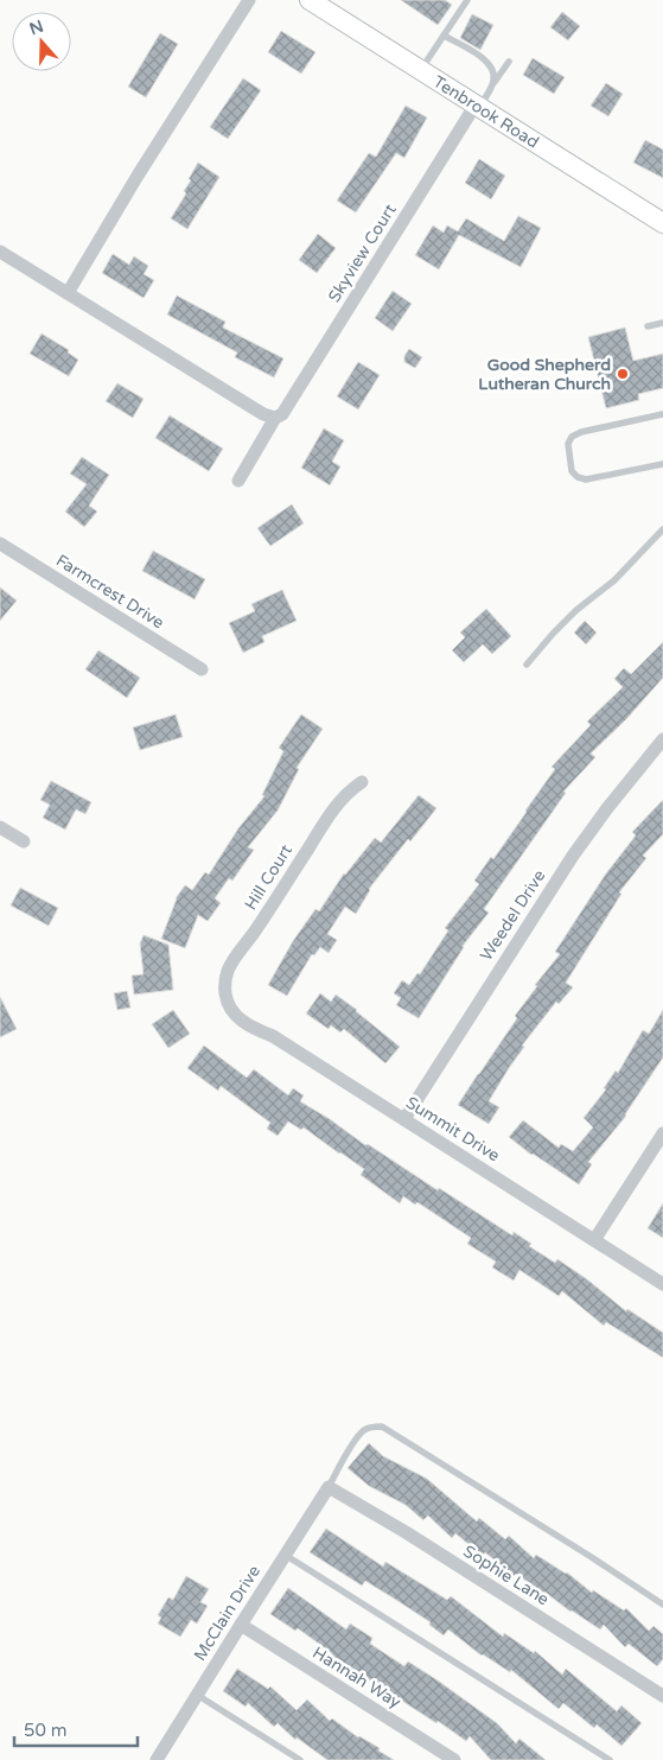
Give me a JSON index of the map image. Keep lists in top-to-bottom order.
{
  "streets": {
    "street": [
      "Tenbrook Road",
      "Skyview Court",
      "Farmcrest Drive",
      "Hill Court",
      "Weedel Drive",
      "Summit Drive",
      "Sophie Lane",
      "McClain Drive",
      "Hannah Way"
    ]
  },
  "crossings": [
    ["Tenbrook Road", "Skyview Court"],
    ["Hill Court", "Summit Drive"],
    ["Weedel Drive", "Summit Drive"],
    ["Sophie Lane", "McClain Drive"],
    ["McClain Drive", "Hannah Way"]
  ],
  "places": ["Good Shepherd Lutheran Church"],
  "scale_bar": "50 m",
  "north": "top"
}
